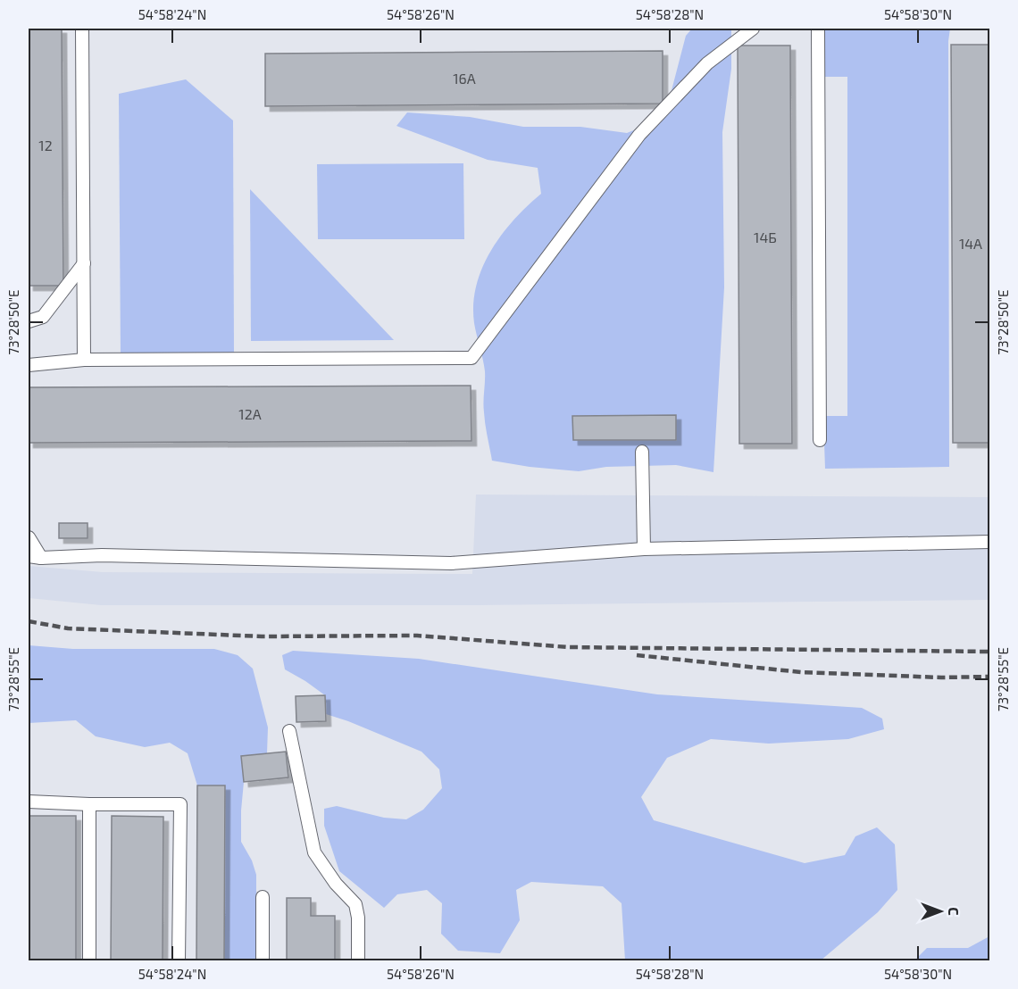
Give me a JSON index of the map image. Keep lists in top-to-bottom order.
{
  "house_numbers": [
    "16А",
    "12",
    "14Б",
    "14А",
    "12А"
  ],
  "north": "right",
  "coordinates": [
    "54°58'24\"N",
    "54°58'26\"N",
    "54°58'28\"N",
    "54°58'30\"N",
    "73°28'50\"E",
    "73°28'55\"E"
  ]
}
